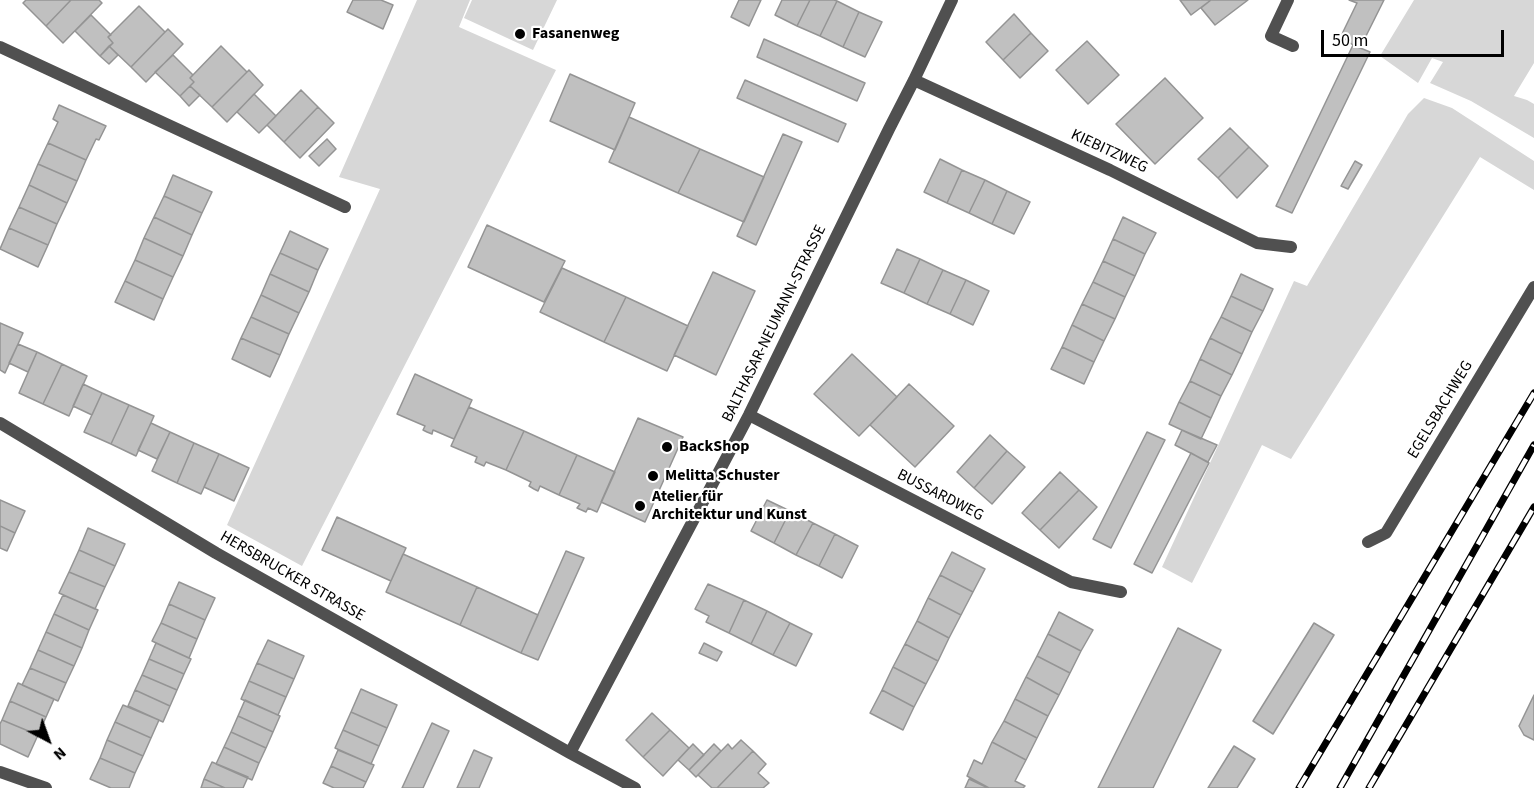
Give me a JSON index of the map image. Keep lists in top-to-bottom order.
{
  "streets": {
    "street": [
      "KIEBITZWEG",
      "BALTHASAR-NEUMANN-STRASSE",
      "EGELSBACHWEG",
      "BUSSARDWEG",
      "HERSBRUCKER STRASSE"
    ]
  },
  "crossings": [
    ["KIEBITZWEG", "BALTHASAR-NEUMANN-STRASSE"],
    ["BALTHASAR-NEUMANN-STRASSE", "BUSSARDWEG"],
    ["BALTHASAR-NEUMANN-STRASSE", "HERSBRUCKER STRASSE"]
  ],
  "places": [
    "Fasanenweg",
    "BackShop",
    "Melitta Schuster",
    "Atelier für Architektur und Kunst"
  ],
  "scale_bar": "50 m",
  "north": "bottom right"
}
